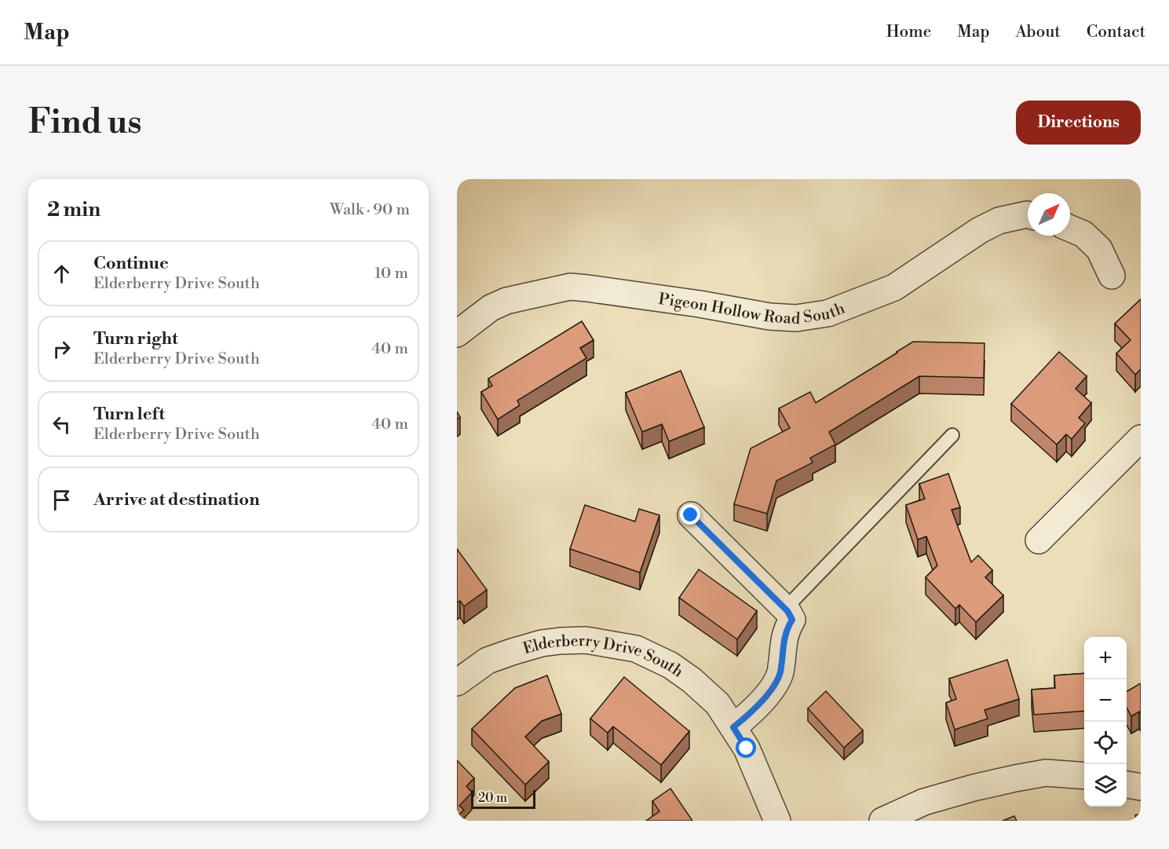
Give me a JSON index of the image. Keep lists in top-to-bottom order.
{
  "streets": {
    "street": ["Pigeon Hollow Road South", "Elderberry Drive South"]
  },
  "scale_bar": "20 m",
  "north": "top right",
  "page": {
    "header": "Map",
    "nav": [
      "Home",
      "Map",
      "About",
      "Contact"
    ],
    "buttons": "Directions",
    "title": "Find us",
    "heading": ["2 min", "Walk · 90 m"],
    "list": [
      ["Continue", "Elderberry Drive South", "10 m"],
      ["Turn right", "Elderberry Drive South", "40 m"],
      ["Turn left", "Elderberry Drive South", "40 m"],
      "Arrive at destination"
    ],
    "map_buttons": ["+", "−"],
    "scale": "20 m"
  }
}
